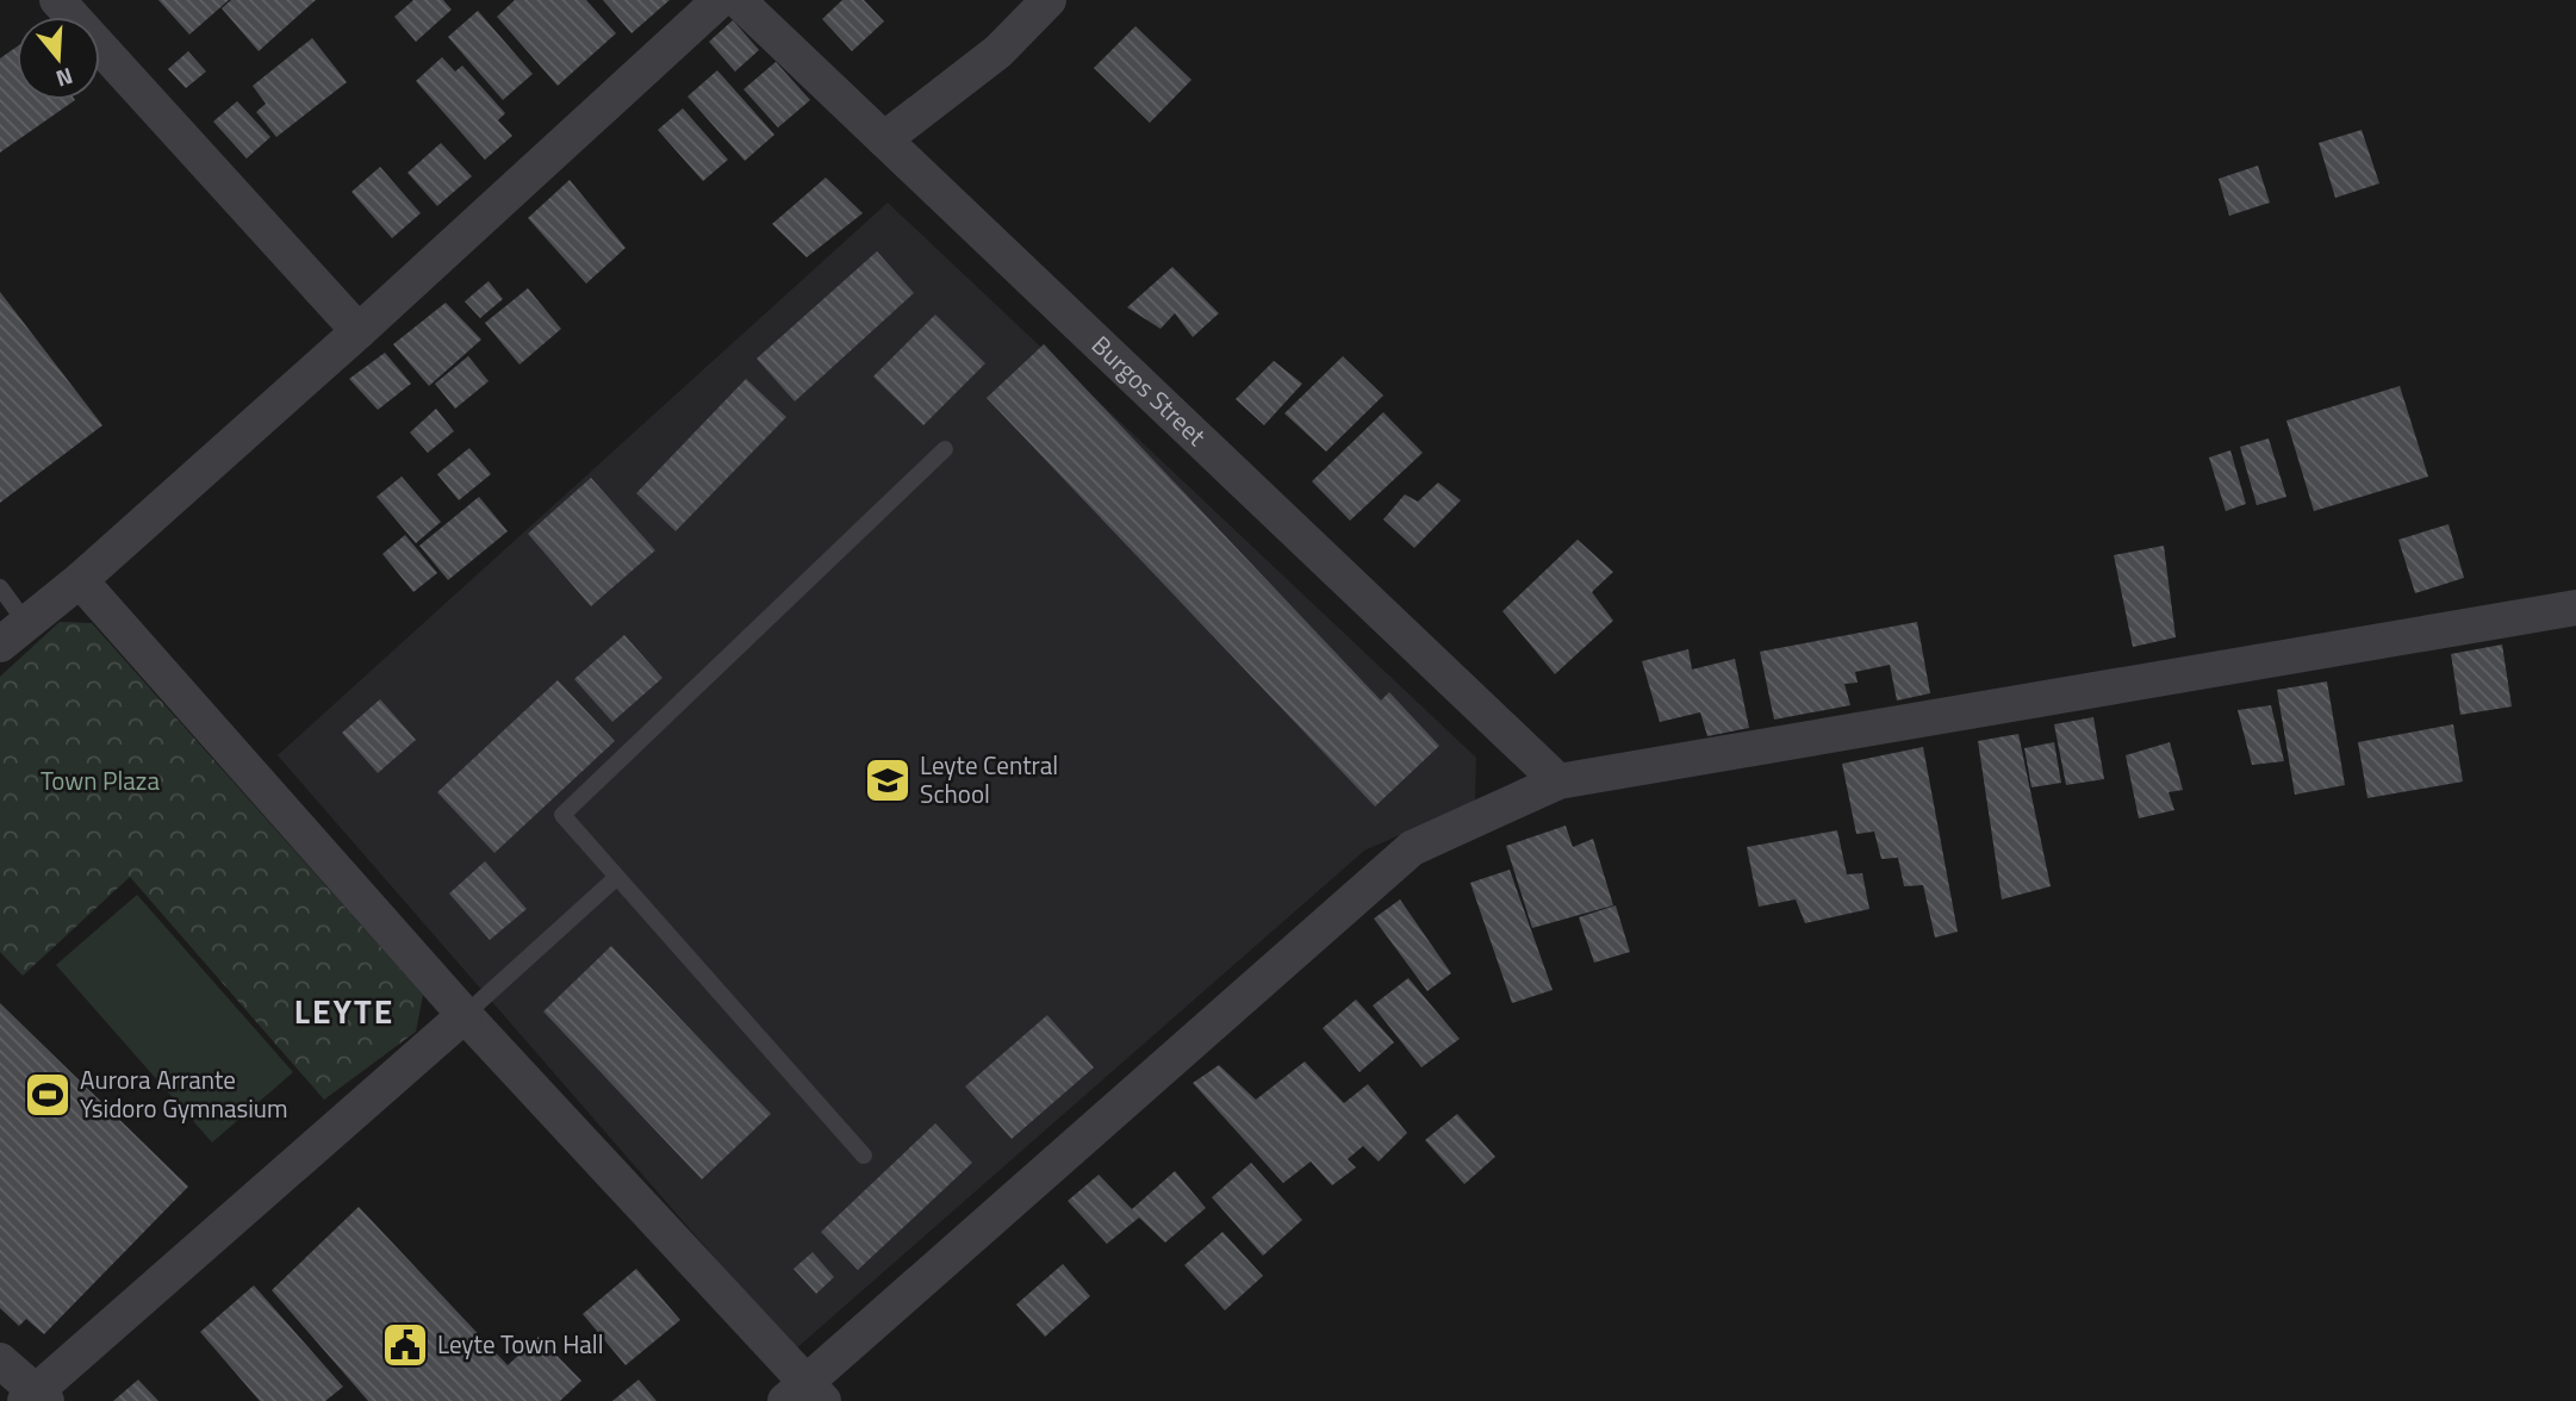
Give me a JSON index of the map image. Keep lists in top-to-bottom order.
{
  "streets": {
    "street": ["Burgos Street"]
  },
  "districts": ["LEYTE"],
  "parks": ["Town Plaza"],
  "places": {
    "school or university": ["Leyte Central School"],
    "sports": ["Aurora Arrante Ysidoro Gymnasium"],
    "public building": ["Leyte Town Hall"]
  },
  "north": "bottom"
}
